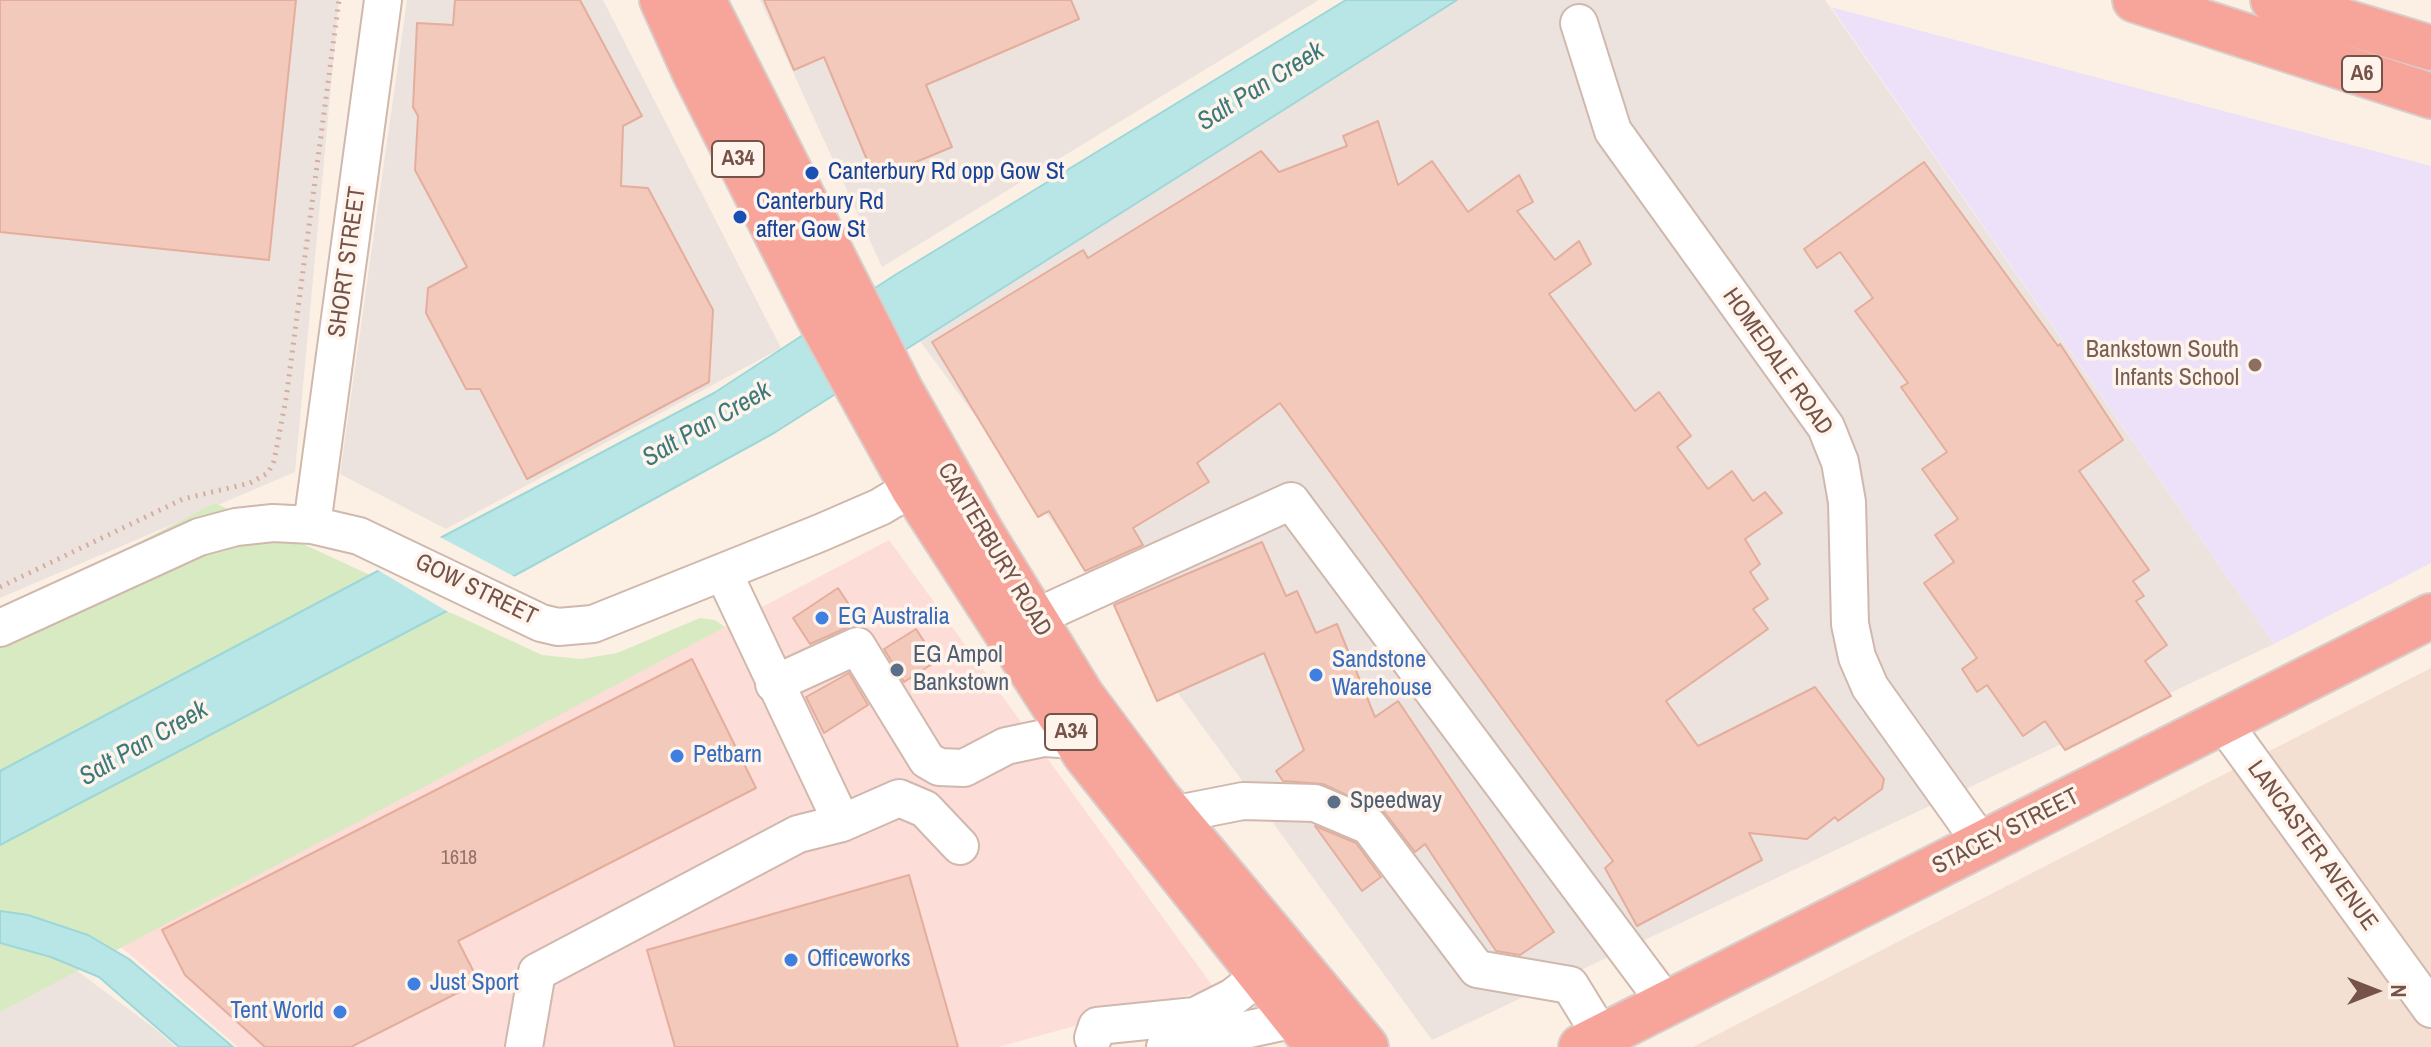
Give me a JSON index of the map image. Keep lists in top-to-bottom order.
{
  "streets": {
    "highway": [
      "A6",
      "A34",
      "CANTERBURY ROAD",
      "STACEY STREET"
    ],
    "street": [
      "SHORT STREET",
      "HOMEDALE ROAD",
      "GOW STREET",
      "LANCASTER AVENUE"
    ]
  },
  "crossings": [
    ["SHORT STREET", "GOW STREET"],
    ["HOMEDALE ROAD", "STACEY STREET"],
    ["CANTERBURY ROAD", "GOW STREET"],
    ["STACEY STREET", "LANCASTER AVENUE"]
  ],
  "water": ["Salt Pan Creek"],
  "places": [
    "Canterbury Rd opp Gow St",
    "Canterbury Rd after Gow St",
    "Bankstown South Infants School",
    "EG Australia",
    "EG Ampol Bankstown",
    "Sandstone Warehouse",
    "Petbarn",
    "Speedway",
    "Officeworks",
    "Just Sport",
    "Tent World"
  ],
  "house_numbers": ["1618"],
  "north": "right"
}
